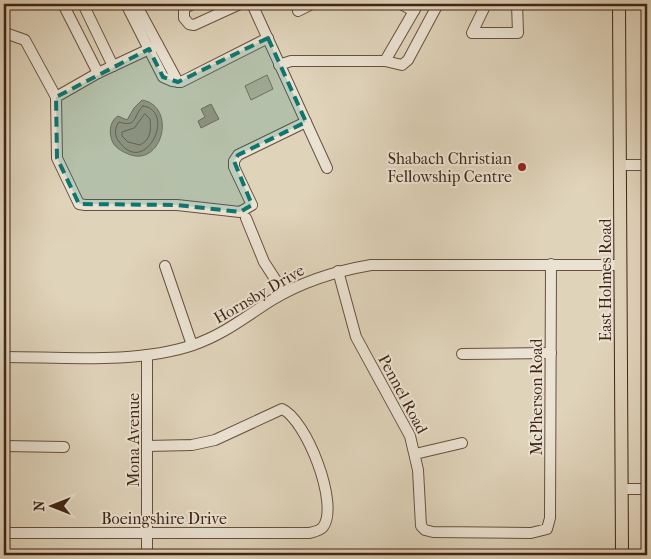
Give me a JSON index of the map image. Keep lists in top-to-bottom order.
{
  "streets": {
    "main road": ["East Holmes Road"],
    "street": [
      "Hornsby Drive",
      "Pennel Road",
      "McPherson Road",
      "Mona Avenue",
      "Boeingshire Drive"
    ]
  },
  "crossings": [
    ["East Holmes Road", "Hornsby Drive"],
    ["Hornsby Drive", "Pennel Road"],
    ["Hornsby Drive", "McPherson Road"],
    ["Hornsby Drive", "Mona Avenue"],
    ["Pennel Road", "McPherson Road"],
    ["Mona Avenue", "Boeingshire Drive"]
  ],
  "places": ["Shabach Christian Fellowship Centre"],
  "north": "left"
}
